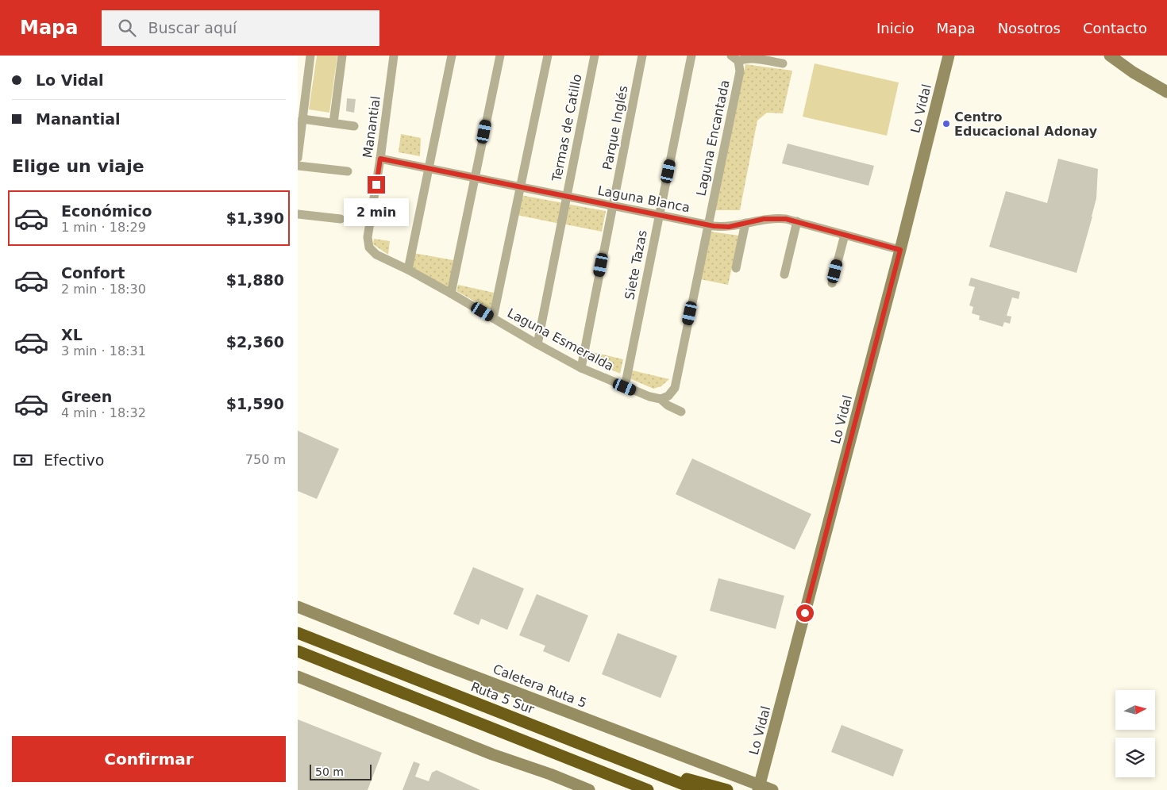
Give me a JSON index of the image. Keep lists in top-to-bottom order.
{
  "streets": {
    "highway": ["Ruta 5 Sur"],
    "main road": ["Lo Vidal", "Caletera Ruta 5"],
    "street": [
      "Manantial",
      "Termas de Catillo",
      "Parque Inglés",
      "Laguna Encantada",
      "Laguna Blanca",
      "Siete Tazas",
      "Laguna Esmeralda"
    ]
  },
  "crossings": [
    ["Lo Vidal", "Laguna Blanca"],
    ["Lo Vidal", "Caletera Ruta 5"],
    ["Manantial", "Laguna Blanca"],
    ["Manantial", "Laguna Esmeralda"],
    ["Termas de Catillo", "Laguna Blanca"],
    ["Termas de Catillo", "Laguna Esmeralda"],
    ["Parque Inglés", "Laguna Blanca"],
    ["Parque Inglés", "Laguna Esmeralda"],
    ["Laguna Encantada", "Laguna Blanca"],
    ["Laguna Encantada", "Laguna Esmeralda"],
    ["Laguna Blanca", "Siete Tazas"],
    ["Siete Tazas", "Laguna Esmeralda"]
  ],
  "places": ["Centro Educacional Adonay"],
  "scale_bar": "50 m",
  "north": "right",
  "page": {
    "header": "Mapa",
    "search": "Buscar aquí",
    "nav": [
      "Inicio",
      "Mapa",
      "Nosotros",
      "Contacto"
    ],
    "banner": ["Lo Vidal", "Manantial"],
    "heading": "Elige un viaje",
    "list": [
      {
        "name": "Económico",
        "note": "1 min · 18:29",
        "value": "$1,390"
      },
      {
        "name": "Confort",
        "note": "2 min · 18:30",
        "value": "$1,880"
      },
      {
        "name": "XL",
        "note": "3 min · 18:31",
        "value": "$2,360"
      },
      {
        "name": "Green",
        "note": "4 min · 18:32",
        "value": "$1,590"
      }
    ],
    "bubble": "2 min",
    "pay": ["Efectivo", "750 m"],
    "buttons": "Confirmar",
    "scale": "50 m"
  }
}
